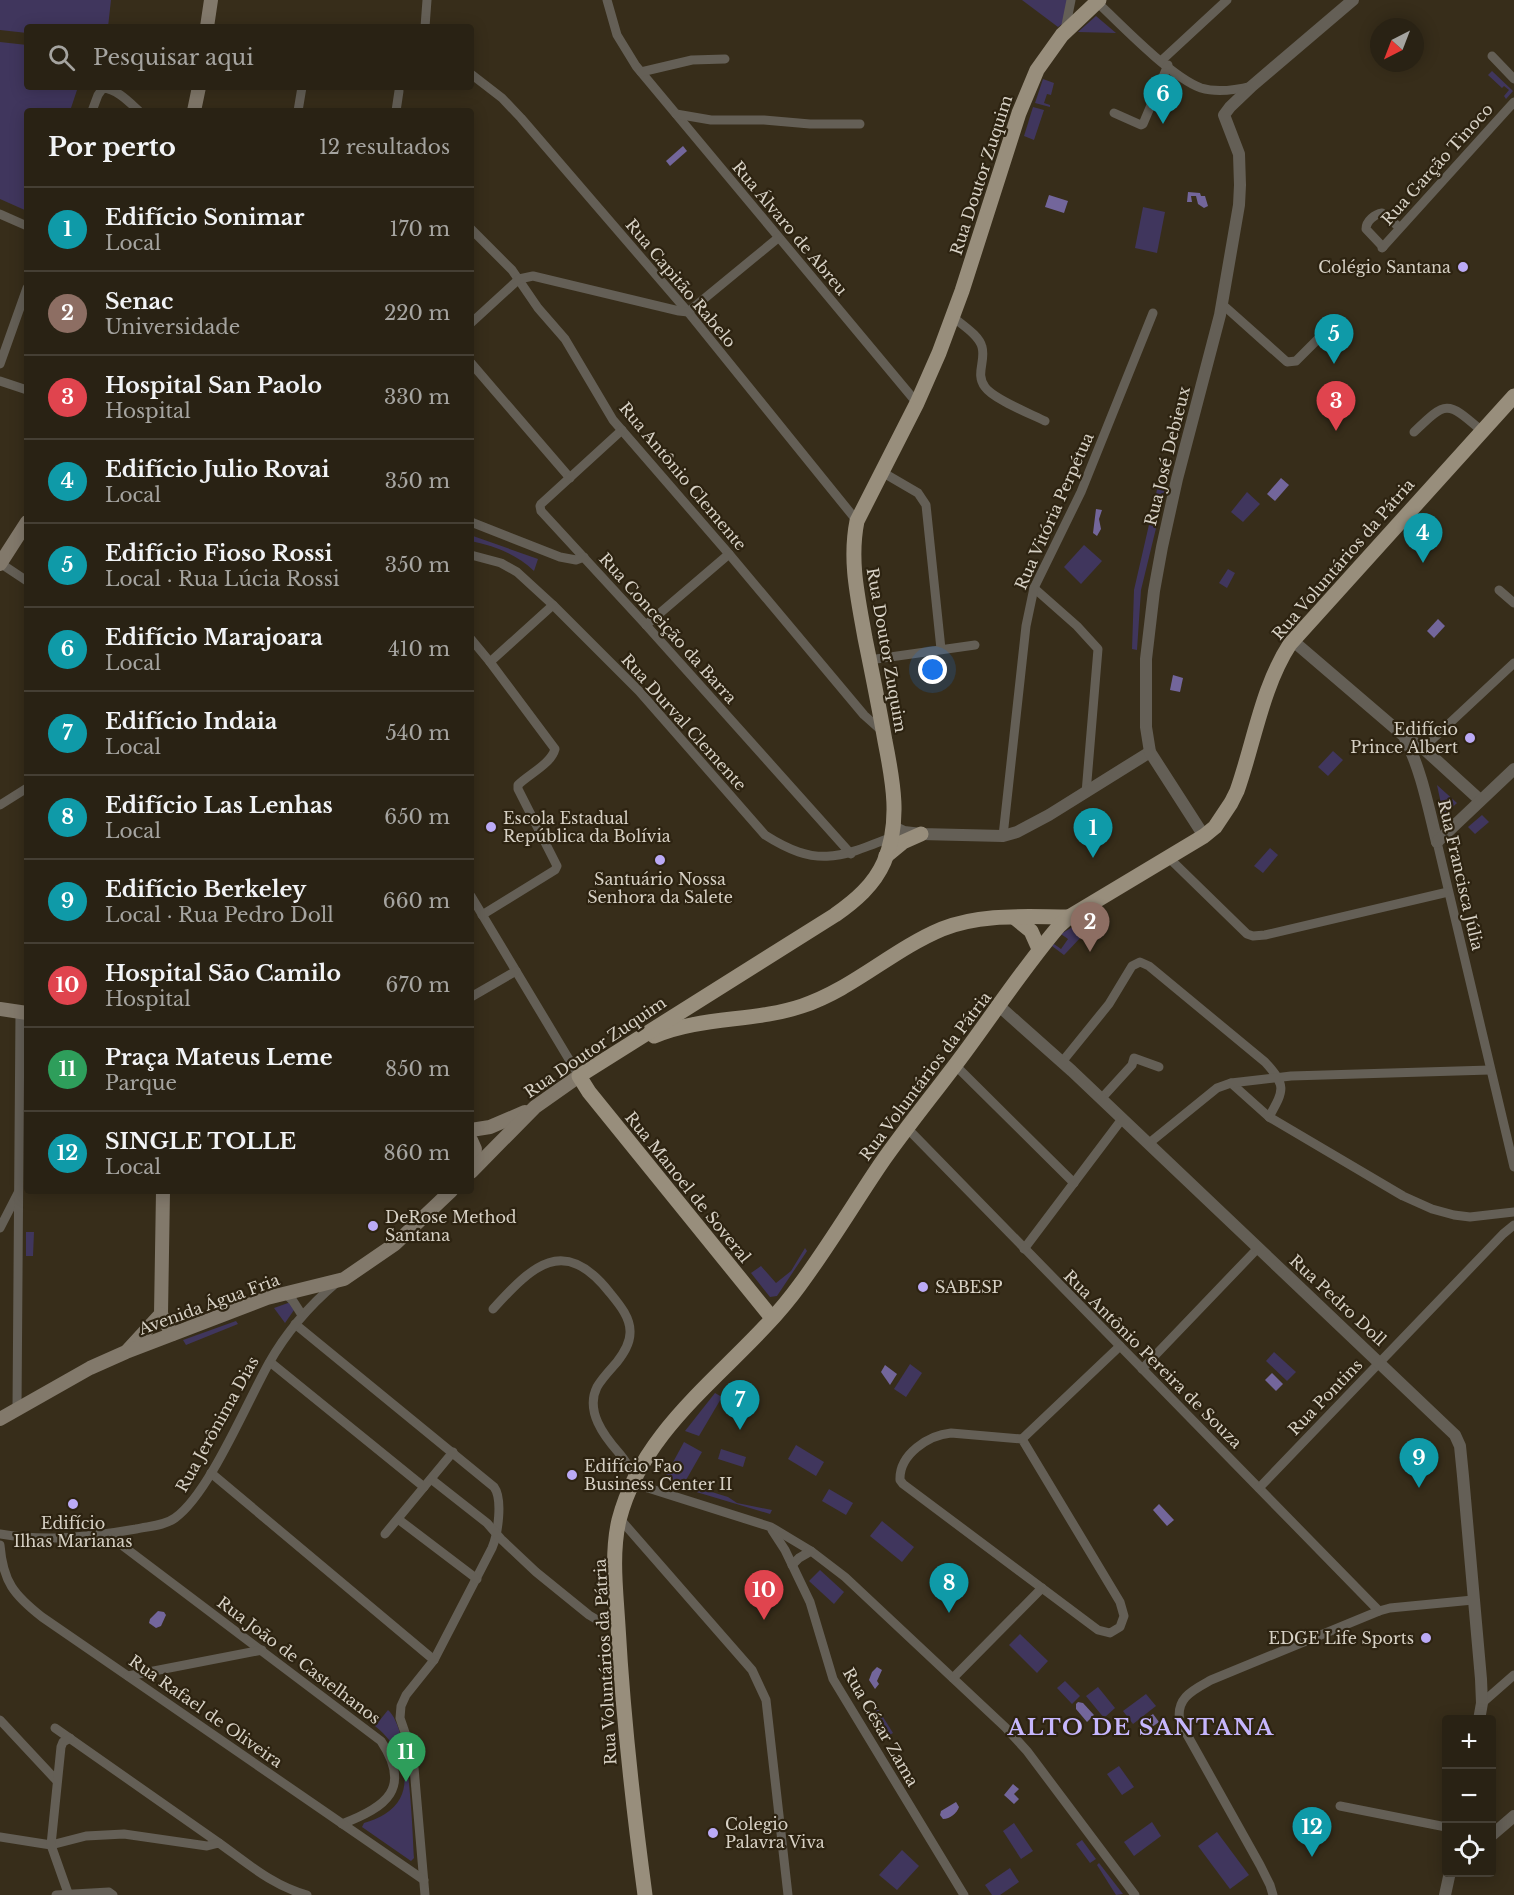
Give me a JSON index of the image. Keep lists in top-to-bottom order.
{
  "streets": {
    "main road": [
      "Rua Doutor Zuquim",
      "Rua Voluntários da Pátria",
      "Rua Manoel de Soveral",
      "Avenida Água Fria"
    ],
    "street": [
      "Rua Garção Tinoco",
      "Rua Álvaro de Abreu",
      "Rua Capitão Rabelo",
      "Rua José Debieux",
      "Rua Antônio Clemente",
      "Rua Vitória Perpétua",
      "Rua Conceição da Barra",
      "Rua Durval Clemente",
      "Rua Francisca Júlia",
      "Rua Pedro Doll",
      "Rua Antônio Pereira de Souza",
      "Rua Pontins",
      "Rua Jerônima Dias",
      "Rua João de Castelhanos",
      "Rua Rafael de Oliveira",
      "Rua César Zama"
    ]
  },
  "crossings": [
    ["Rua Doutor Zuquim", "Rua Álvaro de Abreu"],
    ["Rua Doutor Zuquim", "Rua Capitão Rabelo"],
    ["Rua Doutor Zuquim", "Rua Antônio Clemente"],
    ["Rua Doutor Zuquim", "Rua Durval Clemente"],
    ["Rua Doutor Zuquim", "Rua Manoel de Soveral"],
    ["Rua José Debieux", "Rua Voluntários da Pátria"],
    ["Rua Antônio Clemente", "Rua Conceição da Barra"],
    ["Rua Voluntários da Pátria", "Rua Francisca Júlia"],
    ["Rua Voluntários da Pátria", "Rua Manoel de Soveral"],
    ["Rua Voluntários da Pátria", "Rua Pedro Doll"],
    ["Rua Voluntários da Pátria", "Rua Antônio Pereira de Souza"],
    ["Rua Conceição da Barra", "Rua Durval Clemente"],
    ["Rua Pedro Doll", "Rua Pontins"],
    ["Avenida Água Fria", "Rua Jerônima Dias"],
    ["Rua Antônio Pereira de Souza", "Rua Pontins"],
    ["Rua Jerônima Dias", "Rua João de Castelhanos"],
    ["Rua João de Castelhanos", "Rua Rafael de Oliveira"]
  ],
  "districts": ["ALTO DE SANTANA"],
  "places": [
    "Colégio Santana",
    "Edifício Prince Albert",
    "Escola Estadual República da Bolívia",
    "Santuário Nossa Senhora da Salete",
    "DeRose Method Santana",
    "SABESP",
    "Edifício Fao Business Center II",
    "Edifício Ilhas Marianas",
    "EDGE Life Sports",
    "Colegio Palavra Viva"
  ],
  "north": "bottom left",
  "page": {
    "search": "Pesquisar aqui",
    "pins": [
      "6",
      "5",
      "3",
      "4",
      "1",
      "2",
      "7",
      "9",
      "8",
      "10",
      "11",
      "12"
    ],
    "heading": ["Por perto", "12 resultados"],
    "list": [
      {
        "mark": "1",
        "name": "Edifício Sonimar",
        "note": "Local",
        "value": "170 m"
      },
      {
        "mark": "2",
        "name": "Senac",
        "note": "Universidade",
        "value": "220 m"
      },
      {
        "mark": "3",
        "name": "Hospital San Paolo",
        "note": "Hospital",
        "value": "330 m"
      },
      {
        "mark": "4",
        "name": "Edifício Julio Rovai",
        "note": "Local",
        "value": "350 m"
      },
      {
        "mark": "5",
        "name": "Edifício Fioso Rossi",
        "note": "Local · Rua Lúcia Rossi",
        "value": "350 m"
      },
      {
        "mark": "6",
        "name": "Edifício Marajoara",
        "note": "Local",
        "value": "410 m"
      },
      {
        "mark": "7",
        "name": "Edifício Indaia",
        "note": "Local",
        "value": "540 m"
      },
      {
        "mark": "8",
        "name": "Edifício Las Lenhas",
        "note": "Local",
        "value": "650 m"
      },
      {
        "mark": "9",
        "name": "Edifício Berkeley",
        "note": "Local · Rua Pedro Doll",
        "value": "660 m"
      },
      {
        "mark": "10",
        "name": "Hospital São Camilo",
        "note": "Hospital",
        "value": "670 m"
      },
      {
        "mark": "11",
        "name": "Praça Mateus Leme",
        "note": "Parque",
        "value": "850 m"
      },
      {
        "mark": "12",
        "name": "SINGLE TOLLE",
        "note": "Local",
        "value": "860 m"
      }
    ],
    "map_buttons": ["+", "−"]
  }
}
